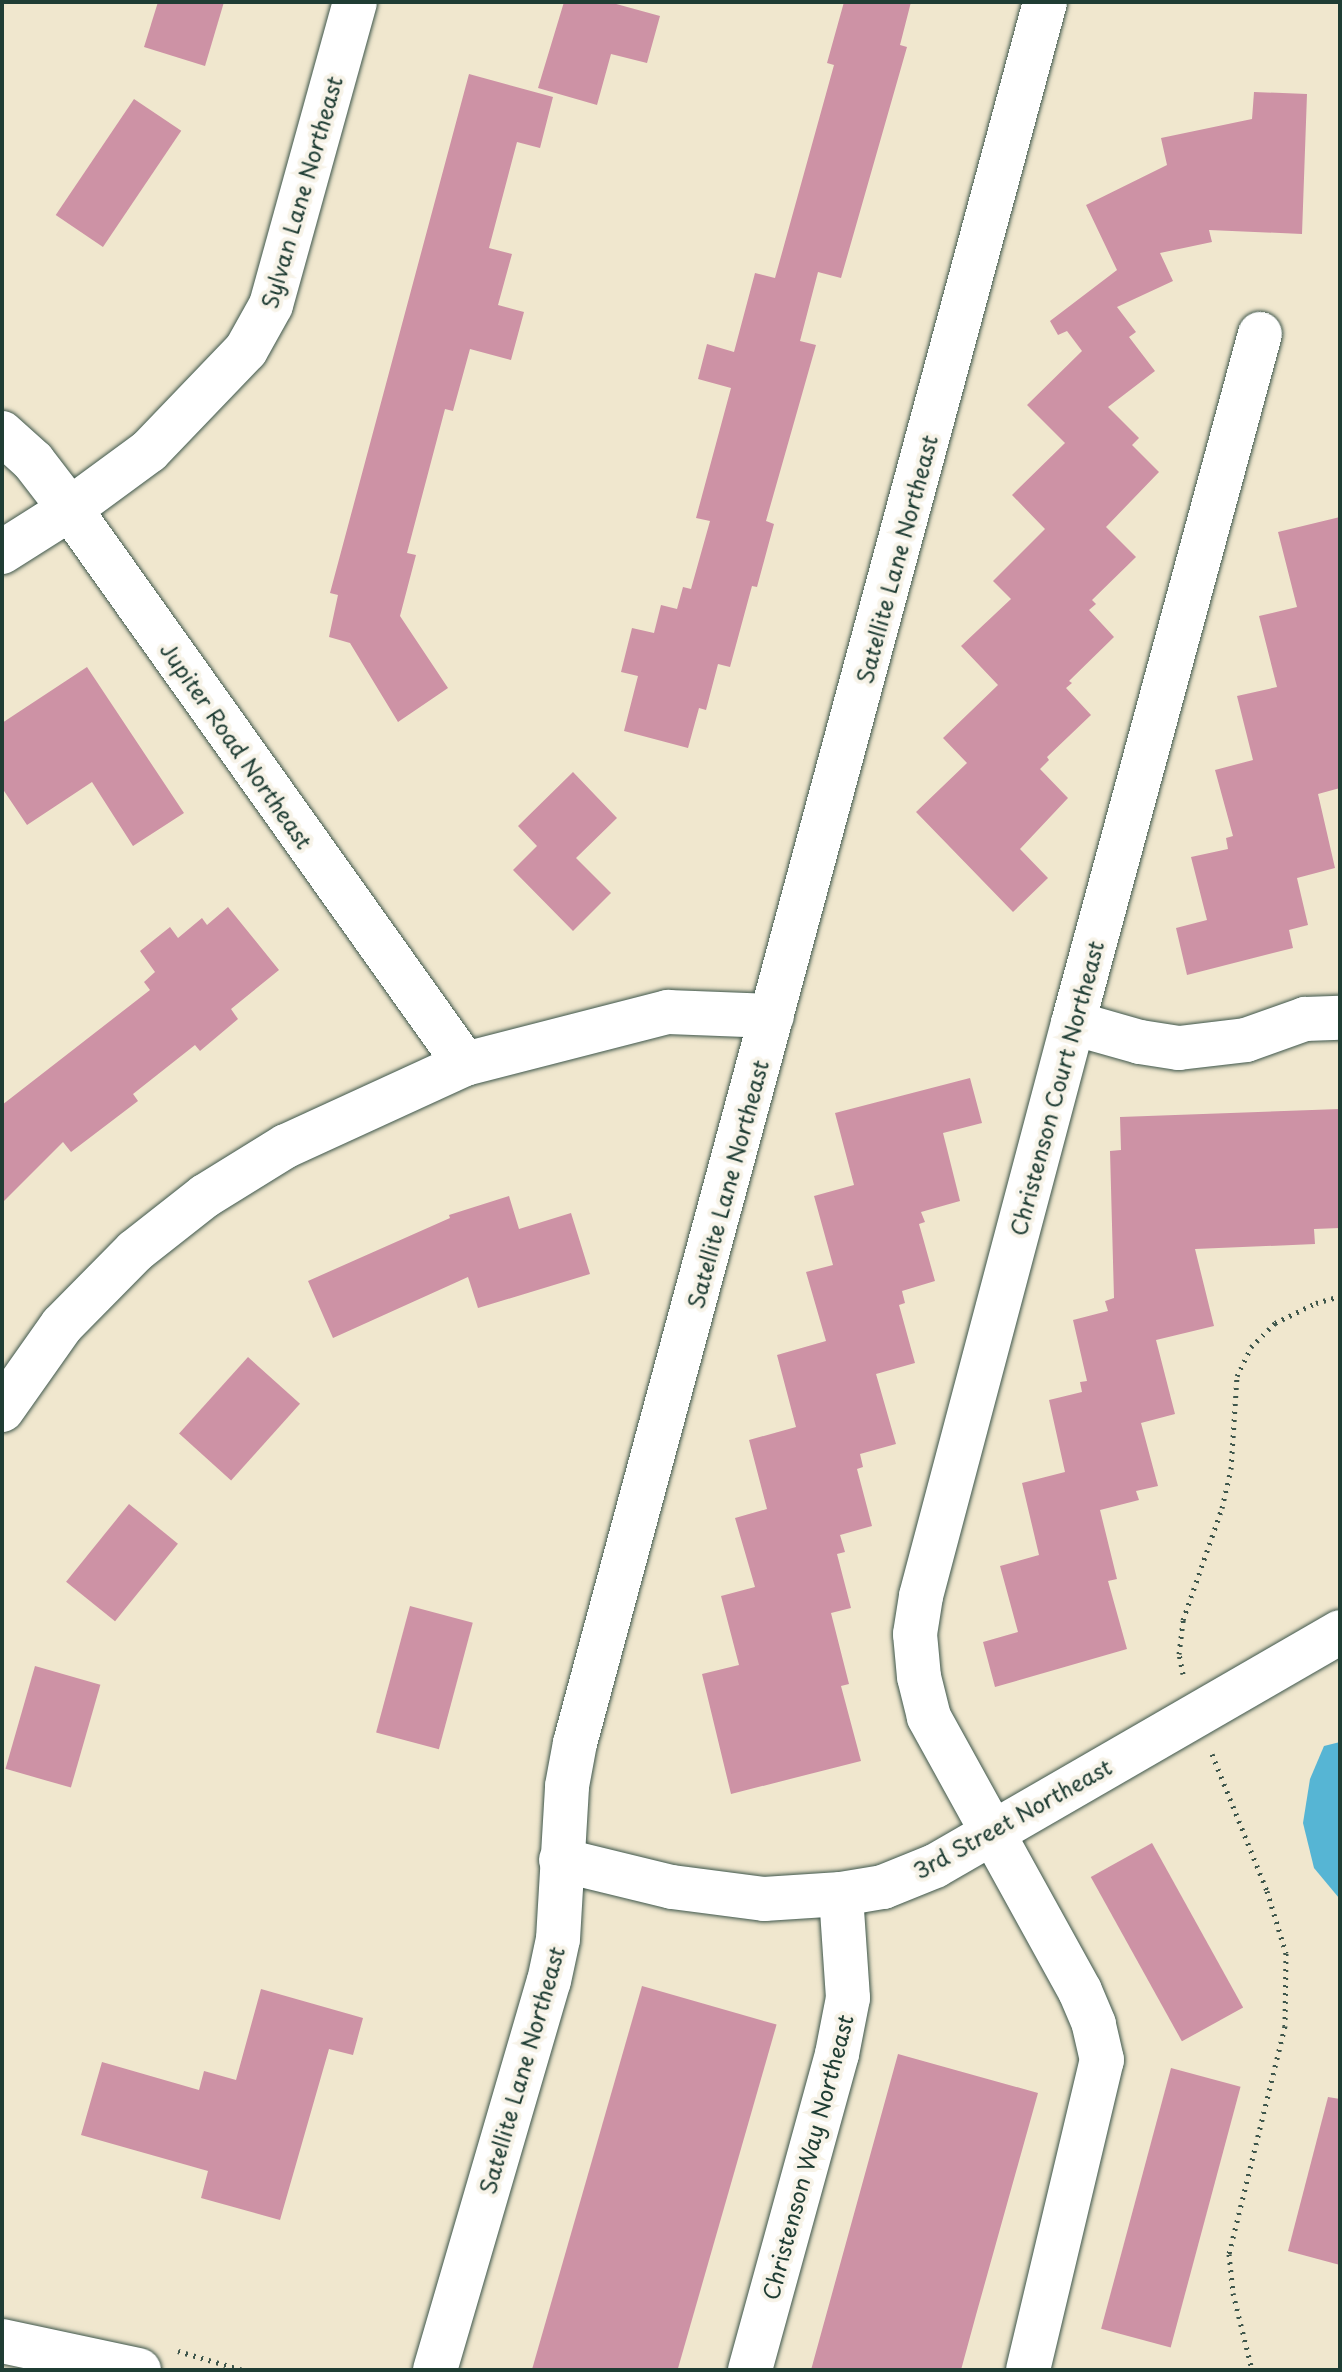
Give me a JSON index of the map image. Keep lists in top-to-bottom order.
{
  "streets": {
    "street": [
      "Sylvan Lane Northeast",
      "Satellite Lane Northeast",
      "Jupiter Road Northeast",
      "Christenson Court Northeast",
      "3rd Street Northeast",
      "Christenson Way Northeast"
    ]
  },
  "crossings": [
    ["Sylvan Lane Northeast", "Jupiter Road Northeast"],
    ["Satellite Lane Northeast", "3rd Street Northeast"],
    ["Christenson Court Northeast", "3rd Street Northeast"],
    ["3rd Street Northeast", "Christenson Way Northeast"]
  ]
}
